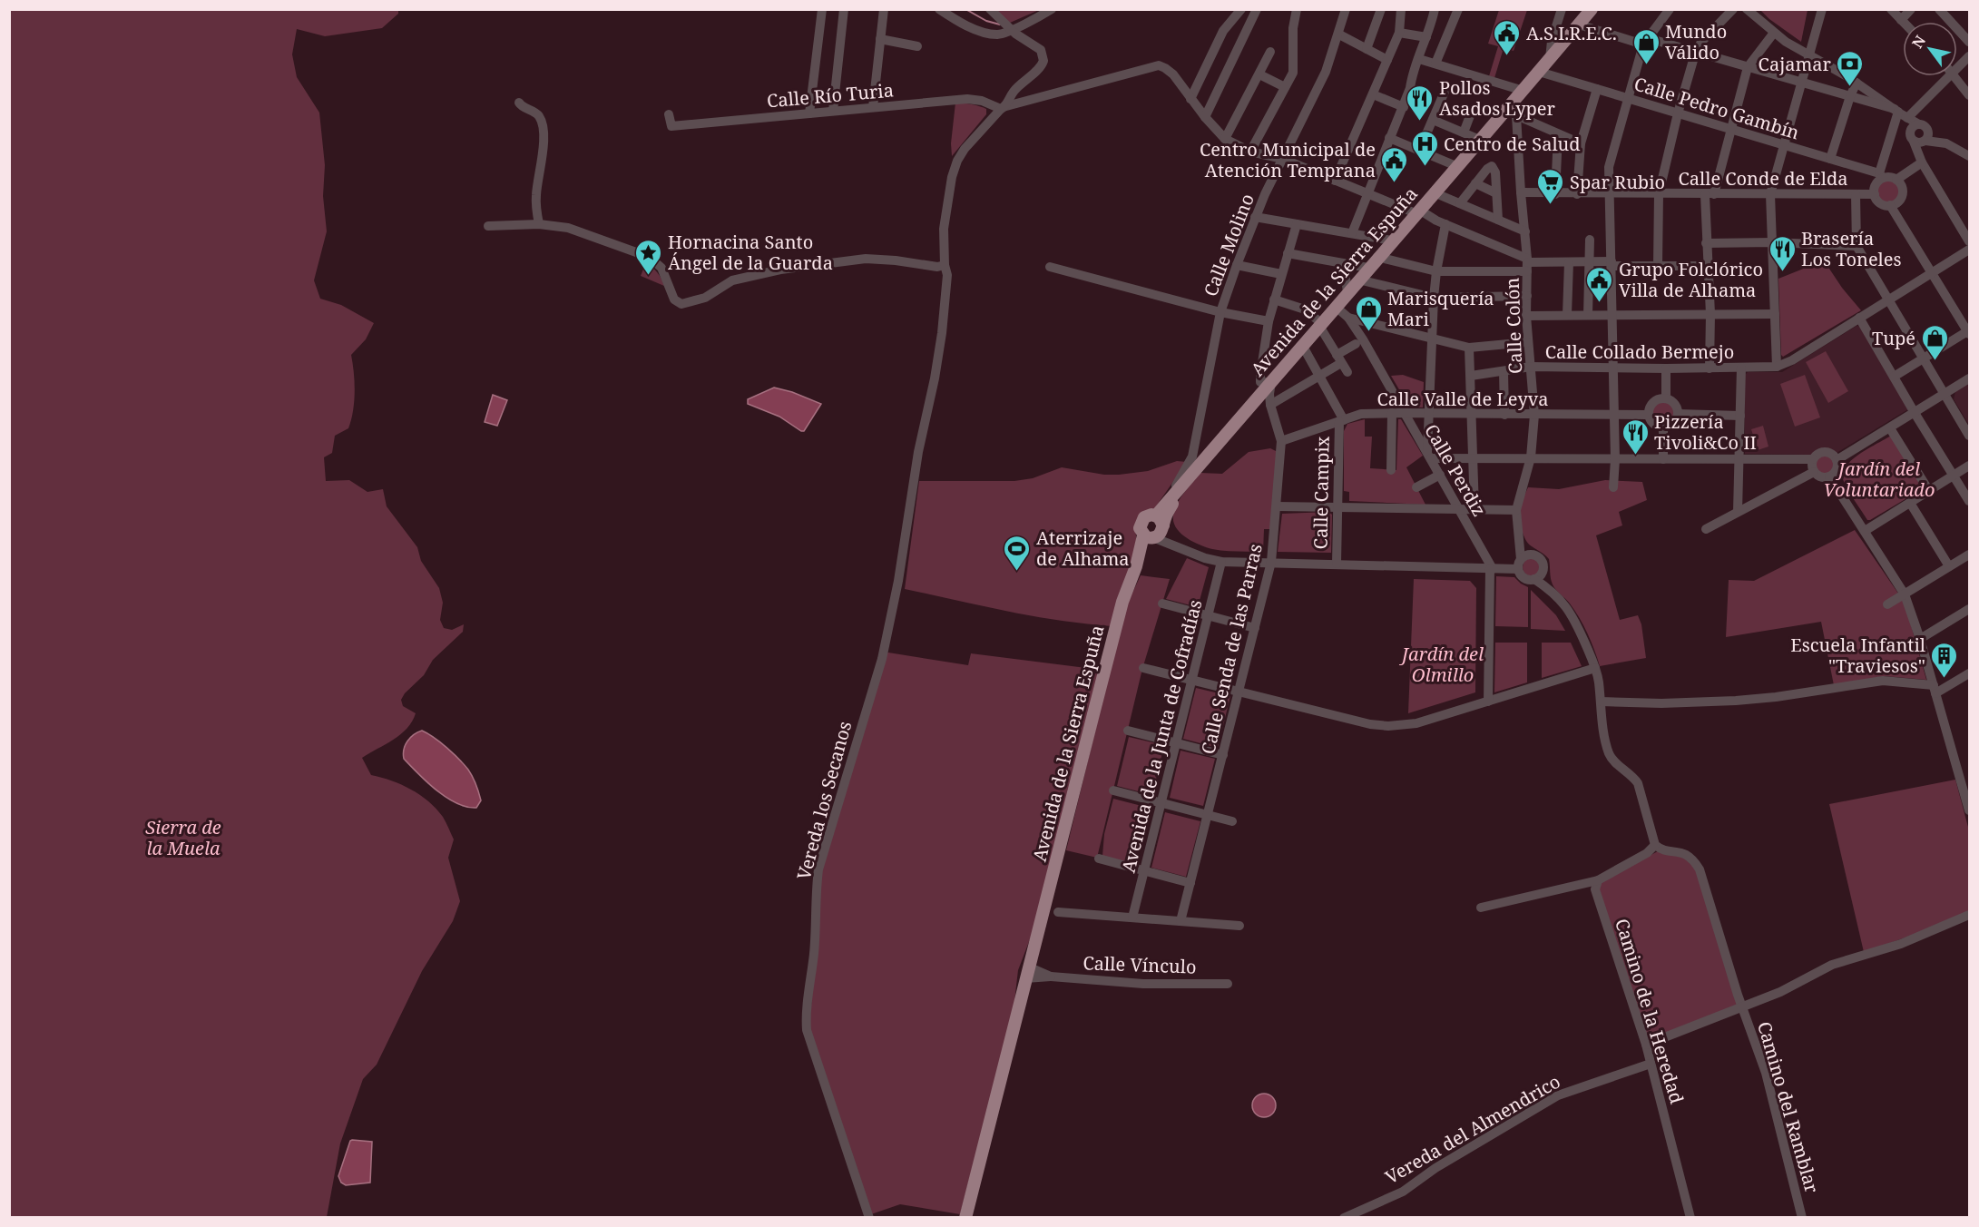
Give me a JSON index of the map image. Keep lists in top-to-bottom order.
{
  "streets": {
    "main road": ["Avenida de la Sierra Espuña"],
    "street": [
      "Calle Río Turia",
      "Calle Pedro Gambín",
      "Calle Conde de Elda",
      "Calle Molino",
      "Calle Colón",
      "Calle Collado Bermejo",
      "Calle Valle de Leyva",
      "Calle Perdiz",
      "Calle Campix",
      "Calle Senda de las Parras",
      "Avenida de la Junta de Cofradías",
      "Vereda los Secanos",
      "Calle Vínculo",
      "Camino de la Heredad",
      "Camino del Ramblar",
      "Vereda del Almendrico"
    ]
  },
  "crossings": [
    ["Calle Río Turia", "Vereda los Secanos"],
    ["Calle Pedro Gambín", "Calle Conde de Elda"],
    ["Calle Pedro Gambín", "Avenida de la Sierra Espuña"],
    ["Calle Conde de Elda", "Calle Colón"],
    ["Calle Molino", "Avenida de la Sierra Espuña"],
    ["Avenida de la Sierra Espuña", "Calle Colón"],
    ["Avenida de la Sierra Espuña", "Calle Perdiz"],
    ["Avenida de la Sierra Espuña", "Calle Campix"],
    ["Avenida de la Sierra Espuña", "Calle Senda de las Parras"],
    ["Avenida de la Sierra Espuña", "Calle Vínculo"],
    ["Calle Colón", "Calle Collado Bermejo"],
    ["Calle Colón", "Calle Valle de Leyva"],
    ["Calle Valle de Leyva", "Calle Perdiz"],
    ["Calle Valle de Leyva", "Calle Campix"],
    ["Calle Valle de Leyva", "Calle Senda de las Parras"],
    ["Camino de la Heredad", "Vereda del Almendrico"]
  ],
  "parks": ["Jardín del Voluntariado", "Jardín del Olmillo", "Sierra de la Muela"],
  "places": {
    "public building": ["A.S.I.R.E.C.", "Centro Municipal de Atención Temprana", "Grupo Folclórico Villa de Alhama"],
    "shop": ["Mundo Válido", "Marisquería Mari", "Tupé"],
    "bank": ["Cajamar"],
    "restaurant": ["Pollos Asados Lyper", "Brasería Los Toneles", "Pizzería Tivoli&Co II"],
    "hospital": ["Centro de Salud"],
    "supermarket": ["Spar Rubio"],
    "place": ["Hornacina Santo Ángel de la Guarda"],
    "sports": ["Aterrizaje de Alhama"],
    "building": ["Escuela Infantil \"Traviesos\""]
  },
  "north": "top left"
}
